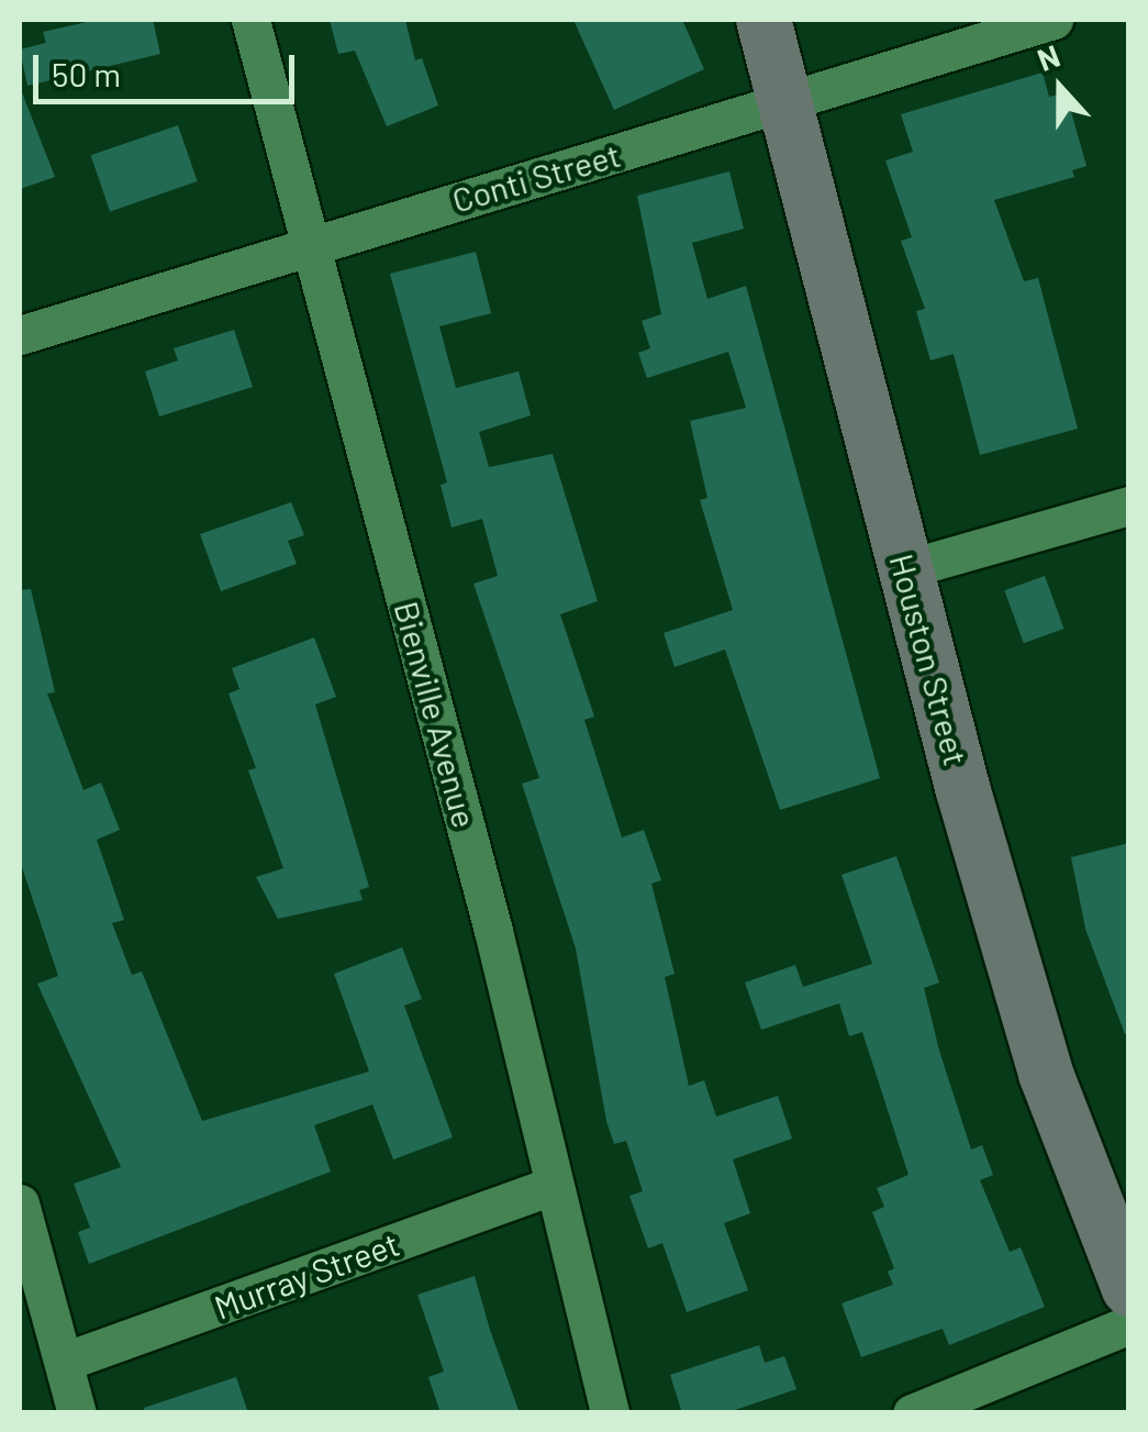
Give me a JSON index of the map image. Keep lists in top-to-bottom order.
{
  "streets": {
    "street": [
      "Conti Street",
      "Houston Street",
      "Bienville Avenue",
      "Murray Street"
    ]
  },
  "crossings": [
    ["Conti Street", "Houston Street"],
    ["Conti Street", "Bienville Avenue"],
    ["Bienville Avenue", "Murray Street"]
  ],
  "scale_bar": "50 m",
  "north": "top"
}
